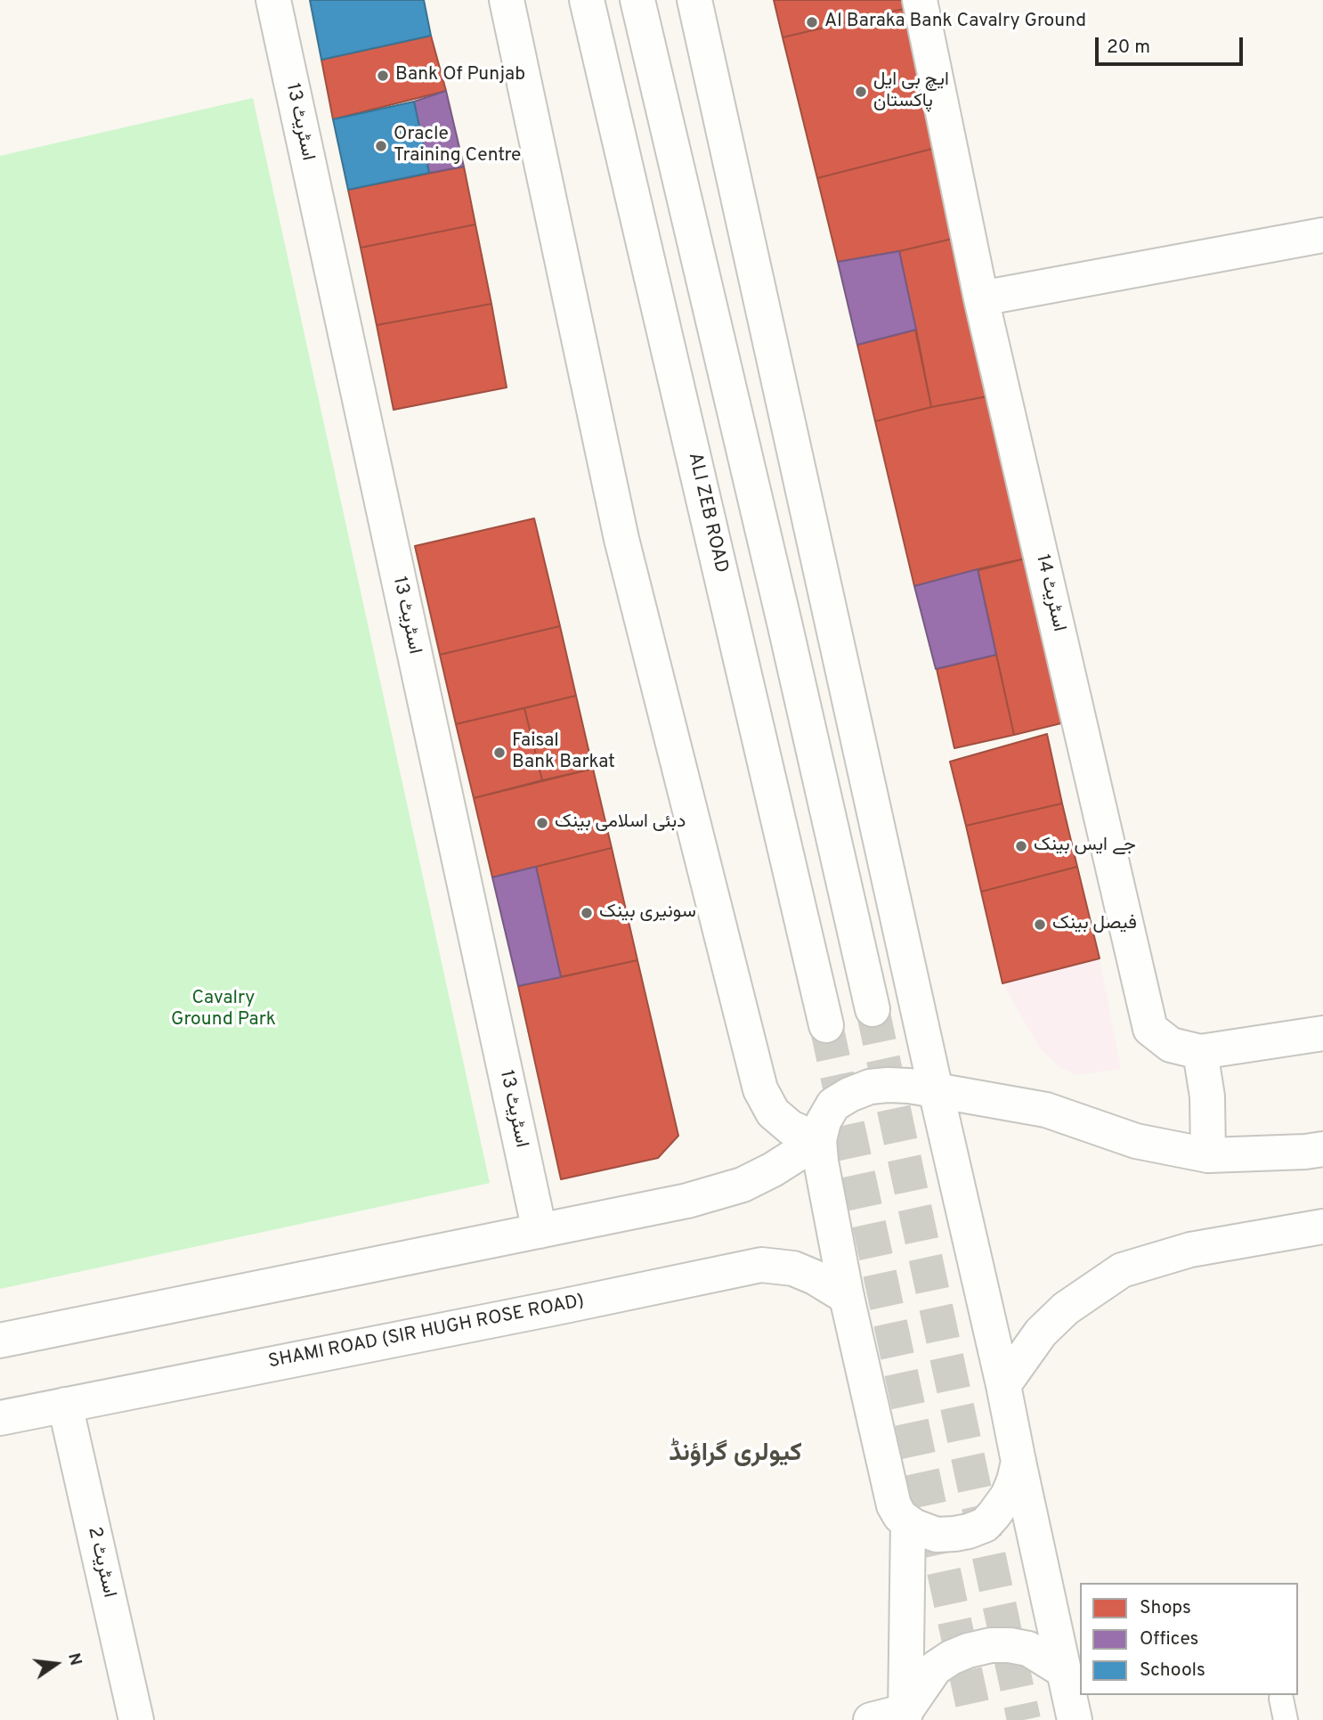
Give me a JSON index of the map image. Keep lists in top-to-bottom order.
{
  "streets": {
    "street": [
      "اسٹریٹ 13",
      "ALI ZEB ROAD",
      "اسٹریٹ 14",
      "SHAMI ROAD (SIR HUGH ROSE ROAD)",
      "اسٹریٹ 2"
    ]
  },
  "crossings": [
    ["SHAMI ROAD (SIR HUGH ROSE ROAD)", "اسٹریٹ 2"]
  ],
  "districts": ["کیولری گراؤنڈ"],
  "parks": ["Cavalry Ground Park"],
  "places": [
    "Al Baraka Bank Cavalry Ground",
    "Bank Of Punjab",
    "ایچ بی ایل پاکستان",
    "Oracle Training Centre",
    "Faisal Bank Barkat",
    "دبئی اسلامی بینک",
    "جے ایس بینک",
    "سونیری بینک",
    "فیصل بینک"
  ],
  "legend": ["Shops", "Offices", "Schools"],
  "scale_bar": "20 m",
  "north": "right"
}
